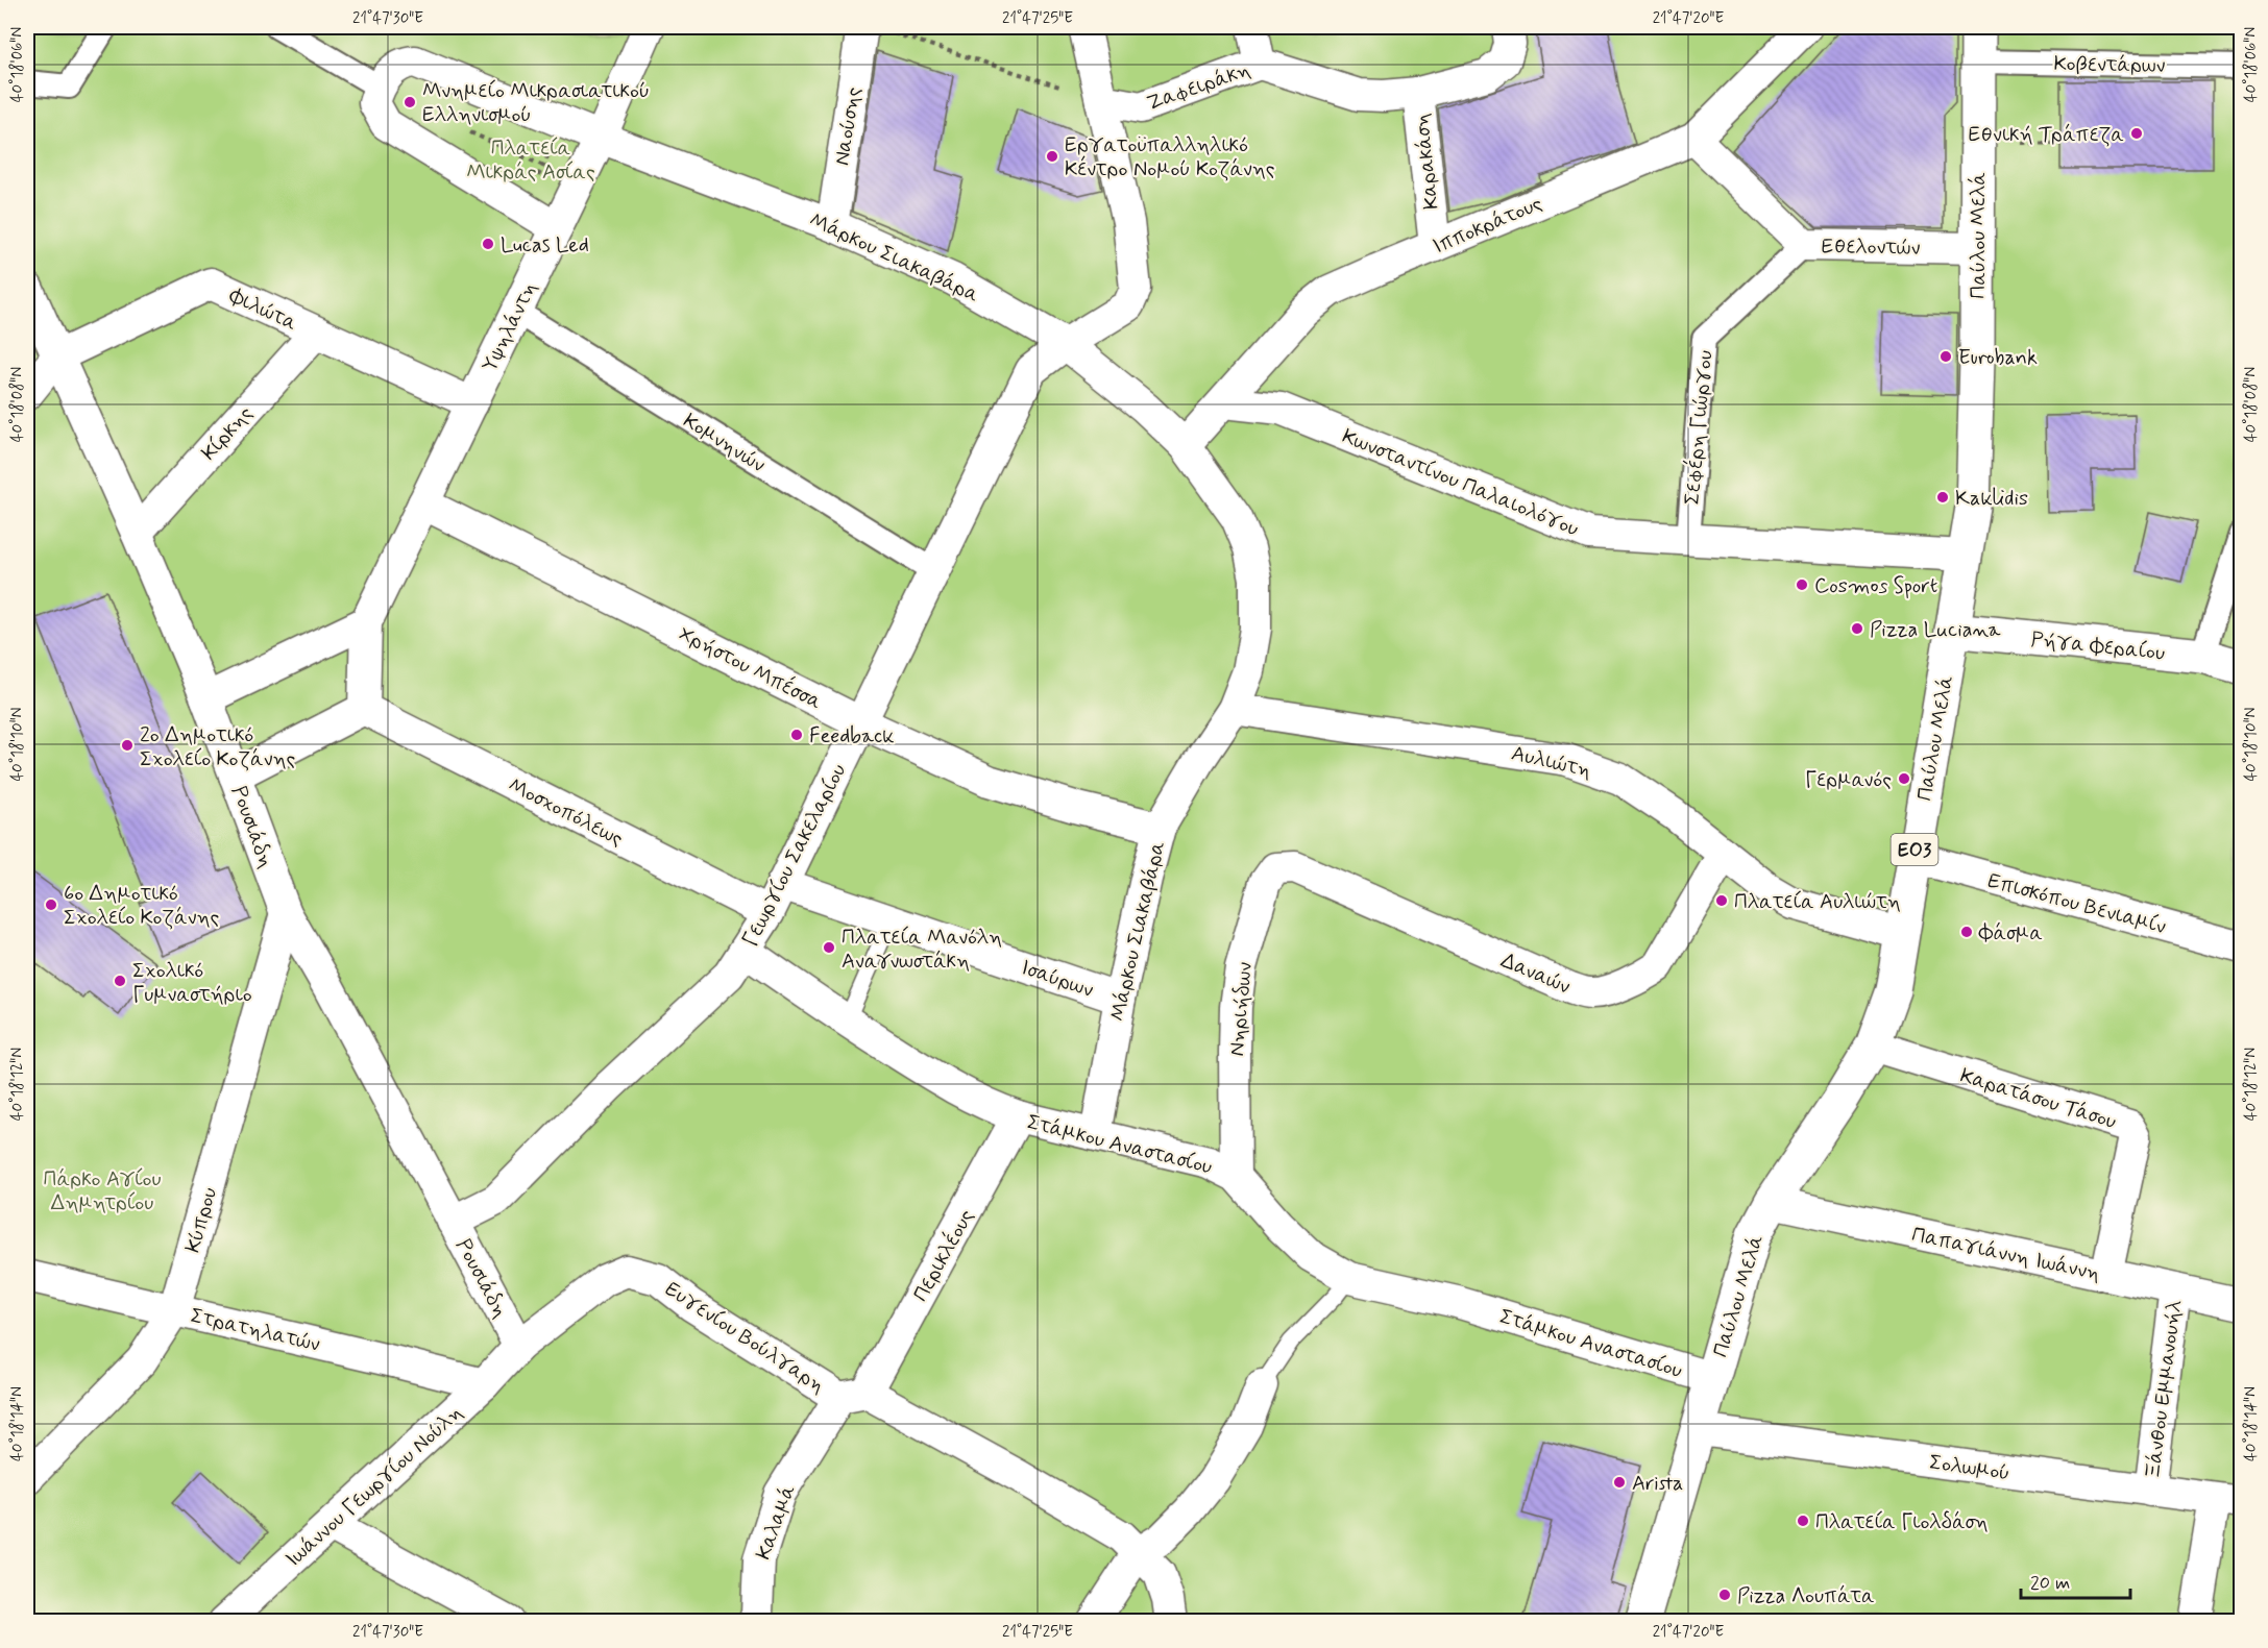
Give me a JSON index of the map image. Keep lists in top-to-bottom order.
{
  "streets": {
    "main road": ["Παύλου Μελά", "Ρήγα Φεραίου", "ΕΟ3"],
    "street": [
      "Κοβεντάρων",
      "Ζαφειράκη",
      "Ναούσης",
      "Καρακάση",
      "Ιπποκράτους",
      "Εθελοντών",
      "Μάρκου Σιακαβάρα",
      "Φιλώτα",
      "Υψηλάντη",
      "Σεφέρη Γιώργου",
      "Κίρκης",
      "Κομνηνών",
      "Κωνσταντίνου Παλαιολόγου",
      "Χρήστου Μπέσσα",
      "Αυλιώτη",
      "Μοσχοπόλεως",
      "Ρουσιάδη",
      "Γεωργίου Σακελαρίου",
      "Επισκόπου Βενιαμίν",
      "Δαναών",
      "Ισαύρων",
      "Νηριήδων",
      "Καρατάσου Τάσου",
      "Στάμκου Αναστασίου",
      "Κύπρου",
      "Παπαγιάννη Ιωάννη",
      "Περικλέους",
      "Στρατηλατών",
      "Ευγενίου Βούλγαρη",
      "Ξάνθου Εμμανουήλ",
      "Σολωμού",
      "Ιωάννου Γεωργίου Νούλη",
      "Καλαμά"
    ]
  },
  "crossings": [
    ["Κοβεντάρων", "Παύλου Μελά"],
    ["Ζαφειράκη", "Καρακάση"],
    ["Ζαφειράκη", "Γεωργίου Σακελαρίου"],
    ["Ναούσης", "Μάρκου Σιακαβάρα"],
    ["Καρακάση", "Ιπποκράτους"],
    ["Ιπποκράτους", "Εθελοντών"],
    ["Ιπποκράτους", "Μάρκου Σιακαβάρα"],
    ["Ιπποκράτους", "Κωνσταντίνου Παλαιολόγου"],
    ["Παύλου Μελά", "Εθελοντών"],
    ["Παύλου Μελά", "Κωνσταντίνου Παλαιολόγου"],
    ["Παύλου Μελά", "Ρήγα Φεραίου"],
    ["Παύλου Μελά", "Αυλιώτη"],
    ["Παύλου Μελά", "Επισκόπου Βενιαμίν"],
    ["Παύλου Μελά", "Καρατάσου Τάσου"],
    ["Παύλου Μελά", "Στάμκου Αναστασίου"],
    ["Παύλου Μελά", "Παπαγιάννη Ιωάννη"],
    ["Παύλου Μελά", "Σολωμού"],
    ["Εθελοντών", "Σεφέρη Γιώργου"],
    ["Μάρκου Σιακαβάρα", "Υψηλάντη"],
    ["Μάρκου Σιακαβάρα", "Χρήστου Μπέσσα"],
    ["Μάρκου Σιακαβάρα", "Αυλιώτη"],
    ["Μάρκου Σιακαβάρα", "Γεωργίου Σακελαρίου"],
    ["Μάρκου Σιακαβάρα", "Ισαύρων"],
    ["Μάρκου Σιακαβάρα", "Στάμκου Αναστασίου"],
    ["Φιλώτα", "Υψηλάντη"],
    ["Φιλώτα", "Κίρκης"],
    ["Φιλώτα", "Ρουσιάδη"],
    ["Υψηλάντη", "Κομνηνών"],
    ["Υψηλάντη", "Χρήστου Μπέσσα"],
    ["Υψηλάντη", "Μοσχοπόλεως"],
    ["Σεφέρη Γιώργου", "Κωνσταντίνου Παλαιολόγου"],
    ["Κίρκης", "Ρουσιάδη"],
    ["Κομνηνών", "Γεωργίου Σακελαρίου"],
    ["Χρήστου Μπέσσα", "Γεωργίου Σακελαρίου"],
    ["Αυλιώτη", "Δαναών"],
    ["Μοσχοπόλεως", "Γεωργίου Σακελαρίου"],
    ["Ρουσιάδη", "Γεωργίου Σακελαρίου"],
    ["Ρουσιάδη", "Κύπρου"],
    ["Ρουσιάδη", "Ευγενίου Βούλγαρη"],
    ["Ρουσιάδη", "Ιωάννου Γεωργίου Νούλη"],
    ["Γεωργίου Σακελαρίου", "Ισαύρων"],
    ["Γεωργίου Σακελαρίου", "Στάμκου Αναστασίου"],
    ["Δαναών", "Νηριήδων"],
    ["Νηριήδων", "Στάμκου Αναστασίου"],
    ["Καρατάσου Τάσου", "Παπαγιάννη Ιωάννη"],
    ["Στάμκου Αναστασίου", "Περικλέους"],
    ["Κύπρου", "Στρατηλατών"],
    ["Παπαγιάννη Ιωάννη", "Ξάνθου Εμμανουήλ"],
    ["Περικλέους", "Ευγενίου Βούλγαρη"],
    ["Περικλέους", "Καλαμά"],
    ["Στρατηλατών", "Ιωάννου Γεωργίου Νούλη"],
    ["Ευγενίου Βούλγαρη", "Ιωάννου Γεωργίου Νούλη"],
    ["Ευγενίου Βούλγαρη", "Καλαμά"],
    ["Ξάνθου Εμμανουήλ", "Σολωμού"]
  ],
  "parks": ["Πλατεία Μικράς Ασίας", "Πάρκο Αγίου Δημητρίου"],
  "places": [
    "Μνημείο Μικρασιατικού Ελληνισμού",
    "Εθνική Τράπεζα",
    "Εργατοϋπαλληλικό Κέντρο Νομού Κοζάνης",
    "Lucas Led",
    "Eurobank",
    "Kaklidis",
    "Cosmos Sport",
    "Pizza Luciana",
    "Feedback",
    "2ο Δημοτικό Σχολείο Κοζάνης",
    "Γερμανός",
    "Πλατεία Αυλιώτη",
    "6ο Δημοτικό Σχολείο Κοζάνης",
    "Φάσμα",
    "Πλατεία Μανόλη Αναγνωστάκη",
    "Σχολικό Γυμναστήριο",
    "Arista",
    "Πλατεία Γιολδάση",
    "Pizza Λουπάτα"
  ],
  "scale_bar": "20 m",
  "coordinates": [
    "21°47'30\"E",
    "21°47'25\"E",
    "21°47'20\"E",
    "40°18'06\"N",
    "40°18'08\"N",
    "40°18'10\"N",
    "40°18'12\"N",
    "40°18'14\"N"
  ]
}
